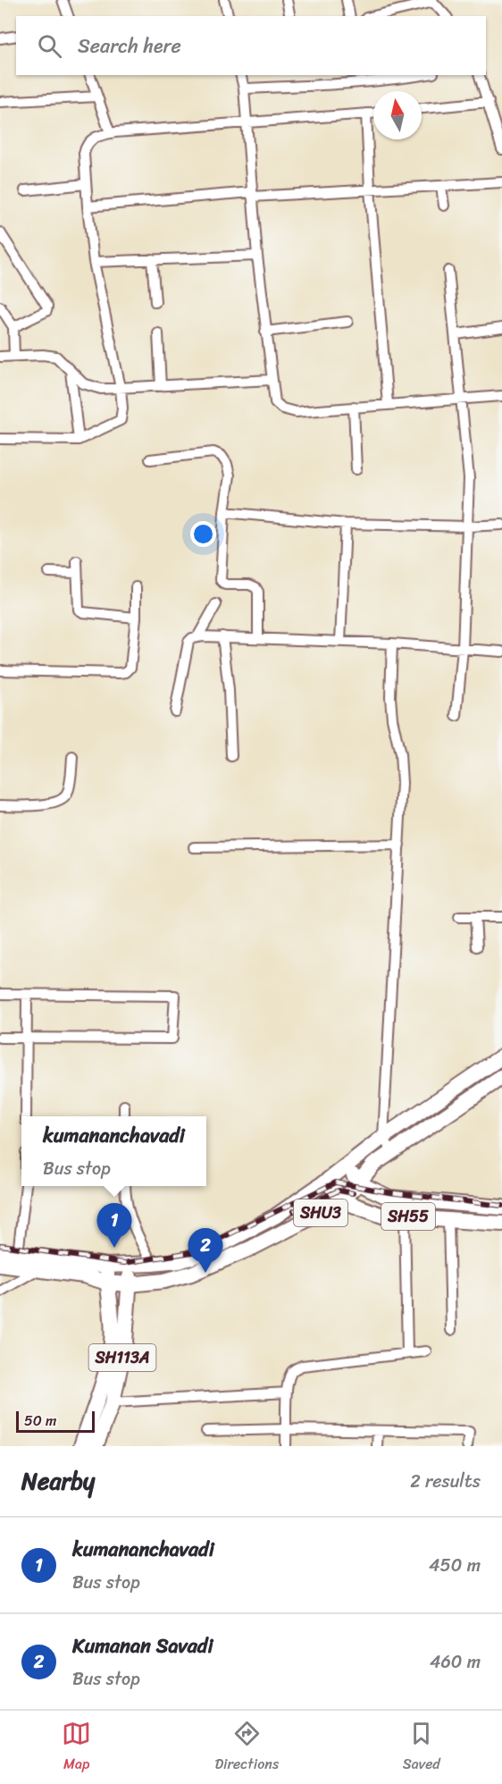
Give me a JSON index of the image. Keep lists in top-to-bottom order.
{
  "streets": {
    "main road": ["SHU3", "SH55", "SH113A"]
  },
  "crossings": [
    ["SHU3", "SH55"],
    ["SHU3", "SH113A"]
  ],
  "scale_bar": "50 m",
  "north": "top",
  "page": {
    "search": "Search here",
    "popup": ["kumananchavadi", "Bus stop"],
    "pins": ["1", "2"],
    "scale": "50 m",
    "heading": ["Nearby", "2 results"],
    "list": [
      {
        "mark": "1",
        "name": "kumananchavadi",
        "note": "Bus stop",
        "value": "450 m"
      },
      {
        "mark": "2",
        "name": "Kumanan Savadi",
        "note": "Bus stop",
        "value": "460 m"
      }
    ],
    "nav": ["Map", "Directions", "Saved"]
  }
}
